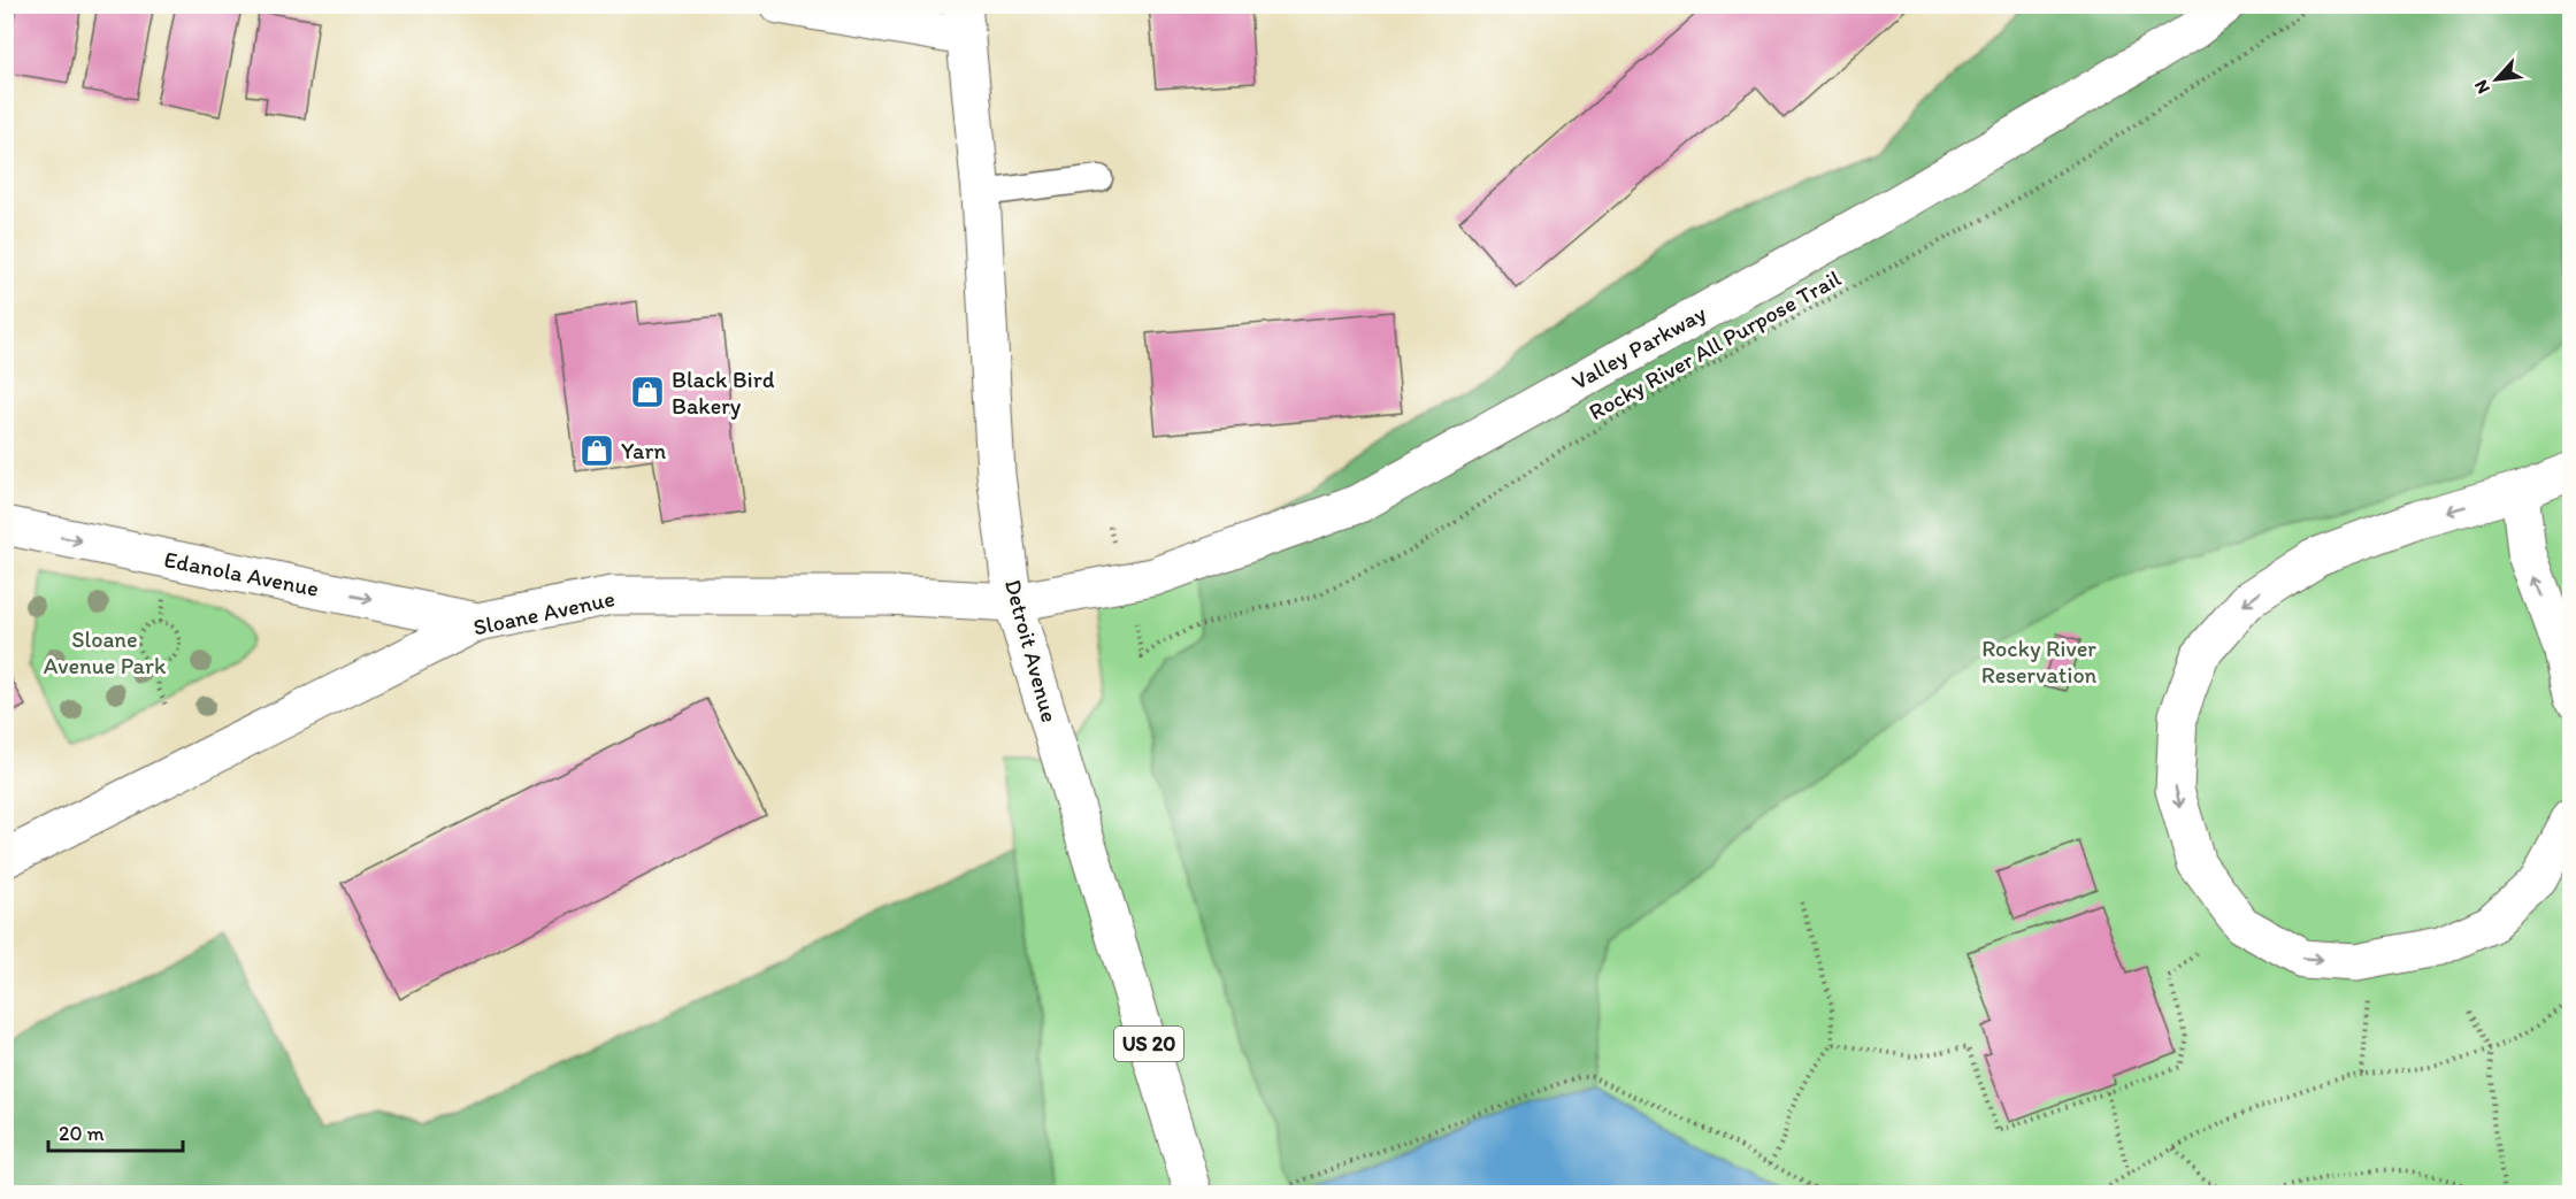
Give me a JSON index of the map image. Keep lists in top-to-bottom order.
{
  "streets": {
    "street": [
      "Valley Parkway",
      "Edanola Avenue",
      "Sloane Avenue",
      "Detroit Avenue",
      "US 20"
    ],
    "path": ["Rocky River All Purpose Trail"]
  },
  "crossings": [
    ["Valley Parkway", "Sloane Avenue"],
    ["Valley Parkway", "Detroit Avenue"],
    ["Edanola Avenue", "Sloane Avenue"],
    ["Sloane Avenue", "Detroit Avenue"]
  ],
  "one_way": ["Edanola Avenue"],
  "parks": ["Sloane Avenue Park", "Rocky River Reservation"],
  "places": {
    "shop": ["Black Bird Bakery", "Yarn"]
  },
  "scale_bar": "20 m",
  "north": "bottom left"
}
